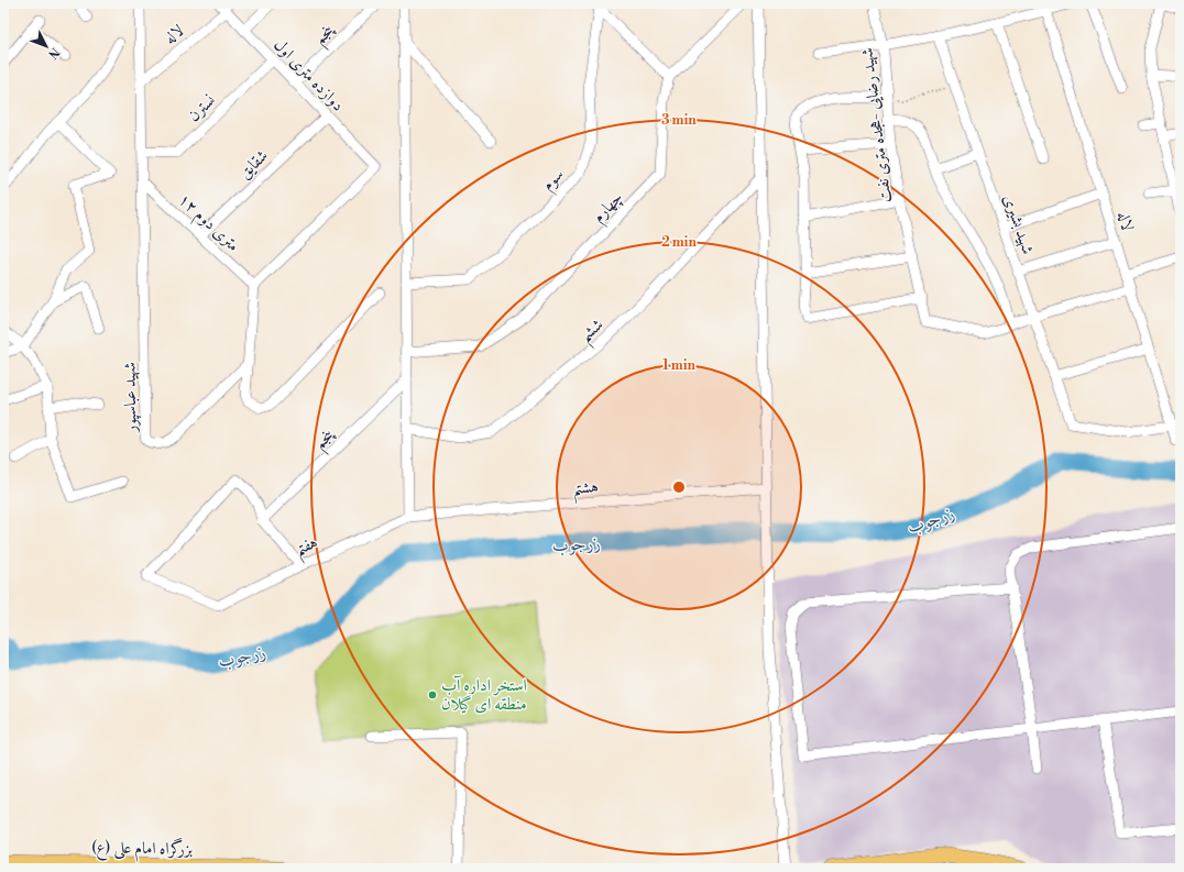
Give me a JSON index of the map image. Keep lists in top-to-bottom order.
{
  "streets": {
    "highway": ["بزرگراه امام علی (ع)"],
    "street": [
      "لاله",
      "پنجم",
      "دوازده متری اول",
      "نسترن",
      "شهید رضایی -هجده متری نفت",
      "شقایق",
      "سوم",
      "چهارم",
      "۱۲ متری دوم",
      "شهید بشیری",
      "ششم",
      "شهید عباسپور",
      "هشتم",
      "هفتم"
    ]
  },
  "crossings": [
    ["لاله", "دوازده متری اول"],
    ["لاله", "شهید بشیری"],
    ["لاله", "شهید عباسپور"],
    ["پنجم", "دوازده متری اول"],
    ["پنجم", "هفتم"],
    ["دوازده متری اول", "نسترن"],
    ["دوازده متری اول", "شقایق"],
    ["دوازده متری اول", "۱۲ متری دوم"],
    ["نسترن", "شهید عباسپور"],
    ["شقایق", "۱۲ متری دوم"],
    ["۱۲ متری دوم", "شهید عباسپور"],
    ["هشتم", "هفتم"]
  ],
  "water": ["زرجوب"],
  "places": ["استخر اداره آب منطقه ای گیلان"],
  "north": "bottom right",
  "rings": ["3 min", "2 min", "1 min"]
}
